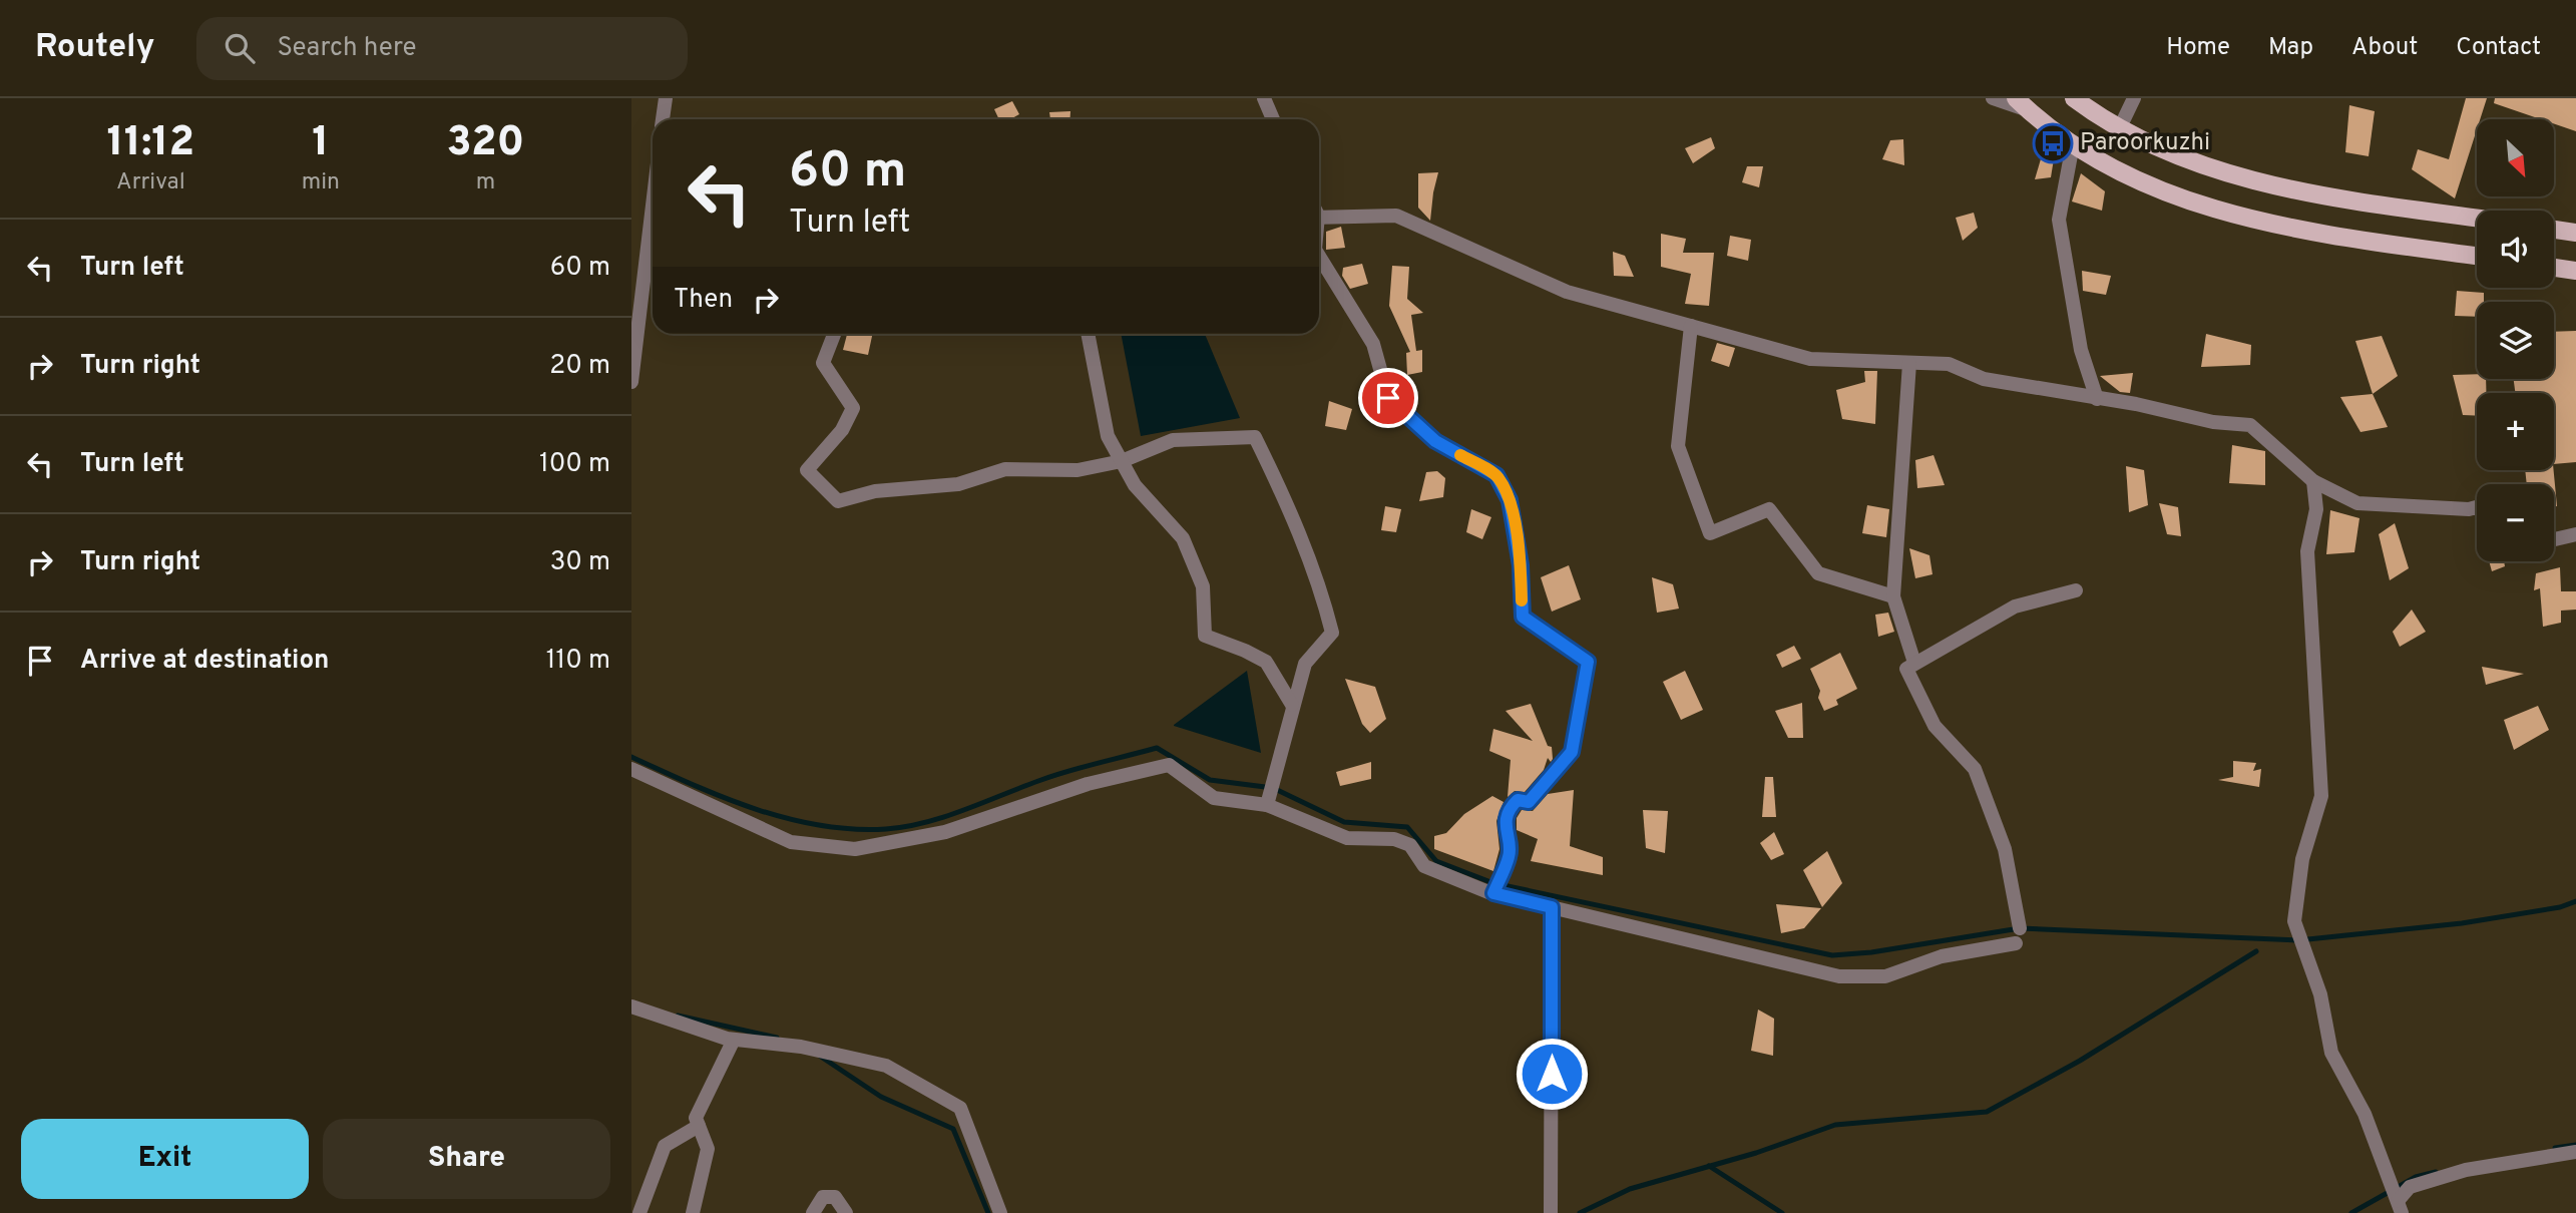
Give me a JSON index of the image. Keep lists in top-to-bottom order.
{
  "places": {
    "bus stop": ["Paroorkuzhi"]
  },
  "north": "bottom right",
  "page": {
    "header": "Routely",
    "search": "Search here",
    "nav": [
      "Home",
      "Map",
      "About",
      "Contact"
    ],
    "eta": [
      "11:12",
      "Arrival",
      "1",
      "min",
      "320",
      "m"
    ],
    "map_buttons": ["+", "−"],
    "turn": ["60 m", "Turn left"],
    "list": [
      {
        "name": "Turn left",
        "value": "60 m"
      },
      {
        "name": "Turn right",
        "value": "20 m"
      },
      {
        "name": "Turn left",
        "value": "100 m"
      },
      {
        "name": "Turn right",
        "value": "30 m"
      },
      {
        "name": "Arrive at destination",
        "value": "110 m"
      }
    ],
    "then": "Then",
    "buttons": ["Exit", "Share"]
  }
}
